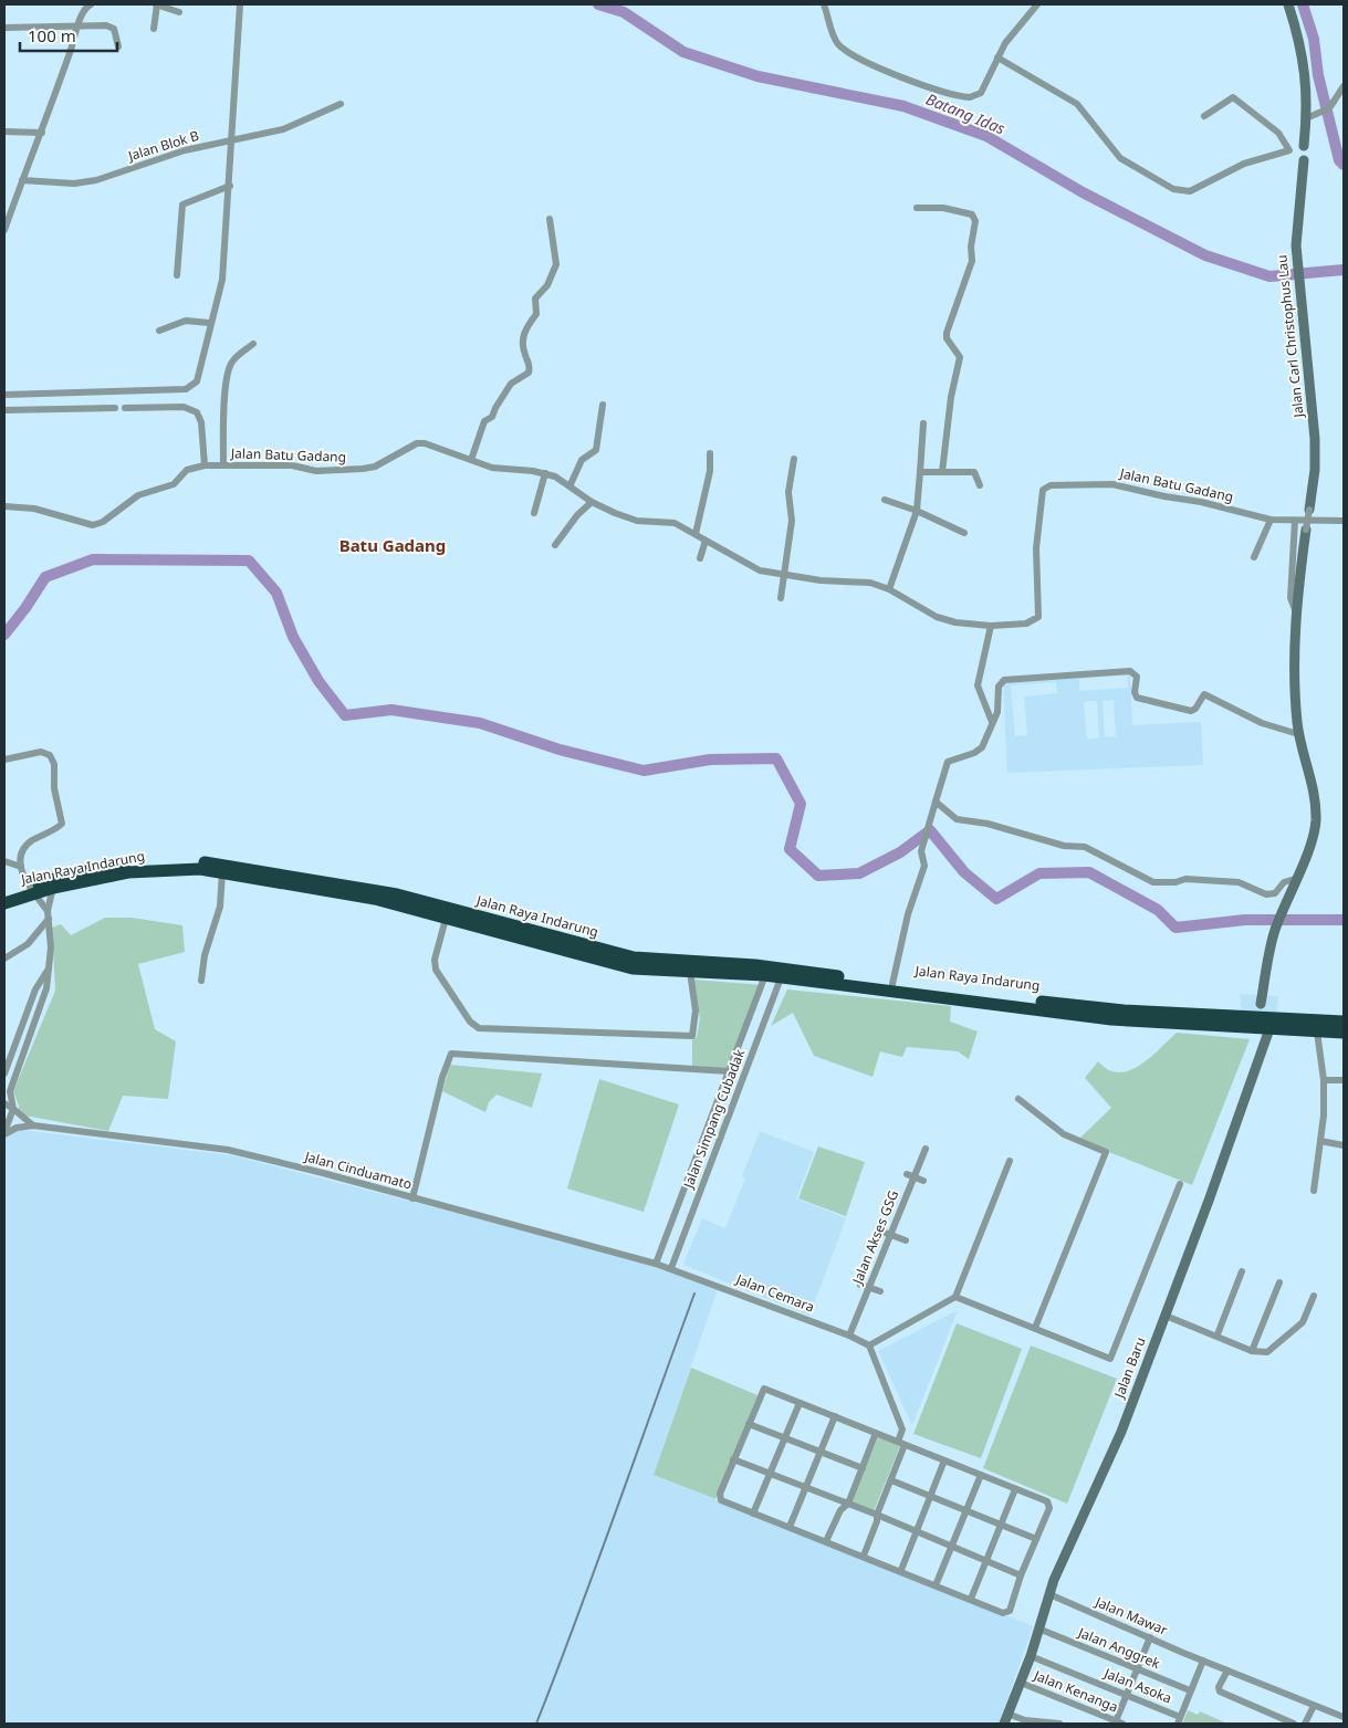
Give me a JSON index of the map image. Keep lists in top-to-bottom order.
{
  "streets": {
    "highway": ["Jalan Raya Indarung"],
    "street": [
      "Jalan Blok B",
      "Jalan Carl Christophus Lau",
      "Jalan Batu Gadang",
      "Jalan Simpang Cubadak",
      "Jalan Cinduamato",
      "Jalan Akses GSG",
      "Jalan Cemara",
      "Jalan Baru",
      "Jalan Mawar",
      "Jalan Anggrek",
      "Jalan Asoka",
      "Jalan Kenanga"
    ]
  },
  "crossings": [
    ["Jalan Raya Indarung", "Jalan Simpang Cubadak"],
    ["Jalan Raya Indarung", "Jalan Baru"],
    ["Jalan Simpang Cubadak", "Jalan Cinduamato"],
    ["Jalan Simpang Cubadak", "Jalan Cemara"],
    ["Jalan Cinduamato", "Jalan Cemara"],
    ["Jalan Akses GSG", "Jalan Cemara"],
    ["Jalan Baru", "Jalan Mawar"],
    ["Jalan Baru", "Jalan Anggrek"],
    ["Jalan Baru", "Jalan Asoka"],
    ["Jalan Baru", "Jalan Kenanga"],
    ["Jalan Mawar", "Jalan Asoka"],
    ["Jalan Anggrek", "Jalan Asoka"]
  ],
  "districts": ["Batu Gadang"],
  "water": ["Batang Idas"],
  "scale_bar": "100 m"
}
